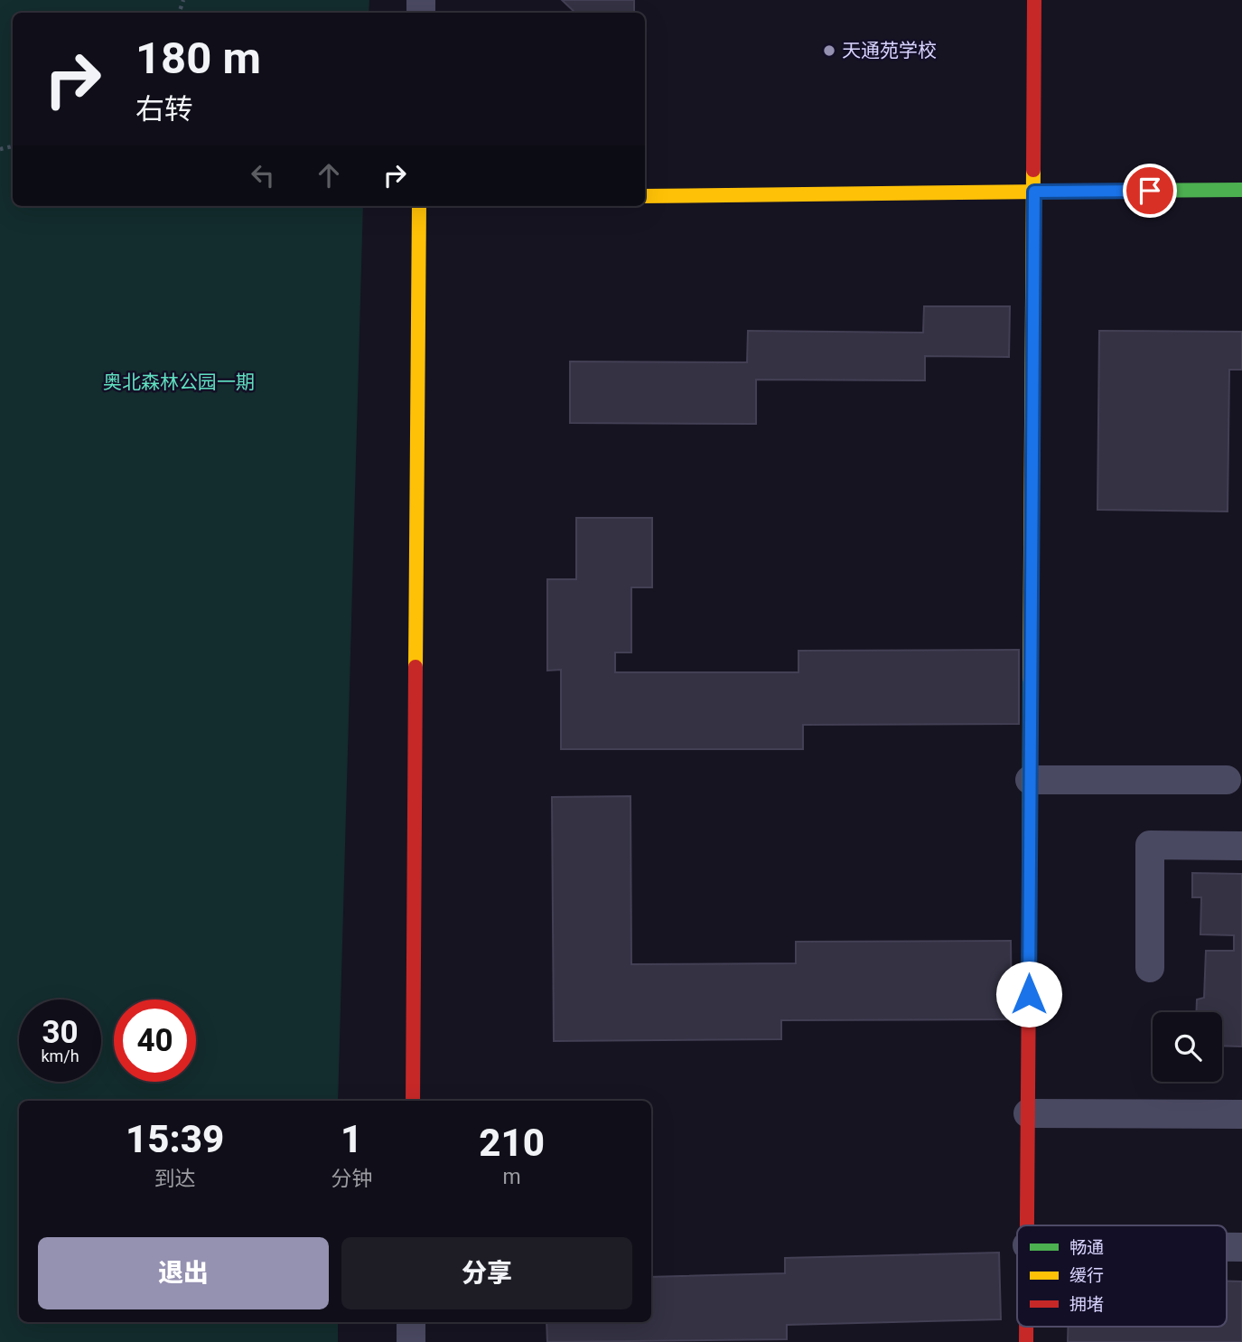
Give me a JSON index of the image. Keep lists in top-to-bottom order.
{
  "parks": ["奥北森林公园一期"],
  "places": ["天通苑学校"],
  "legend": ["畅通", "缓行", "拥堵"],
  "page": {
    "turn": ["180 m", "右转"],
    "speed": "30 km/h",
    "limit": "40",
    "eta": [
      "15:39",
      "到达",
      "1",
      "分钟",
      "210",
      "m"
    ],
    "buttons": ["退出", "分享"]
  }
}
